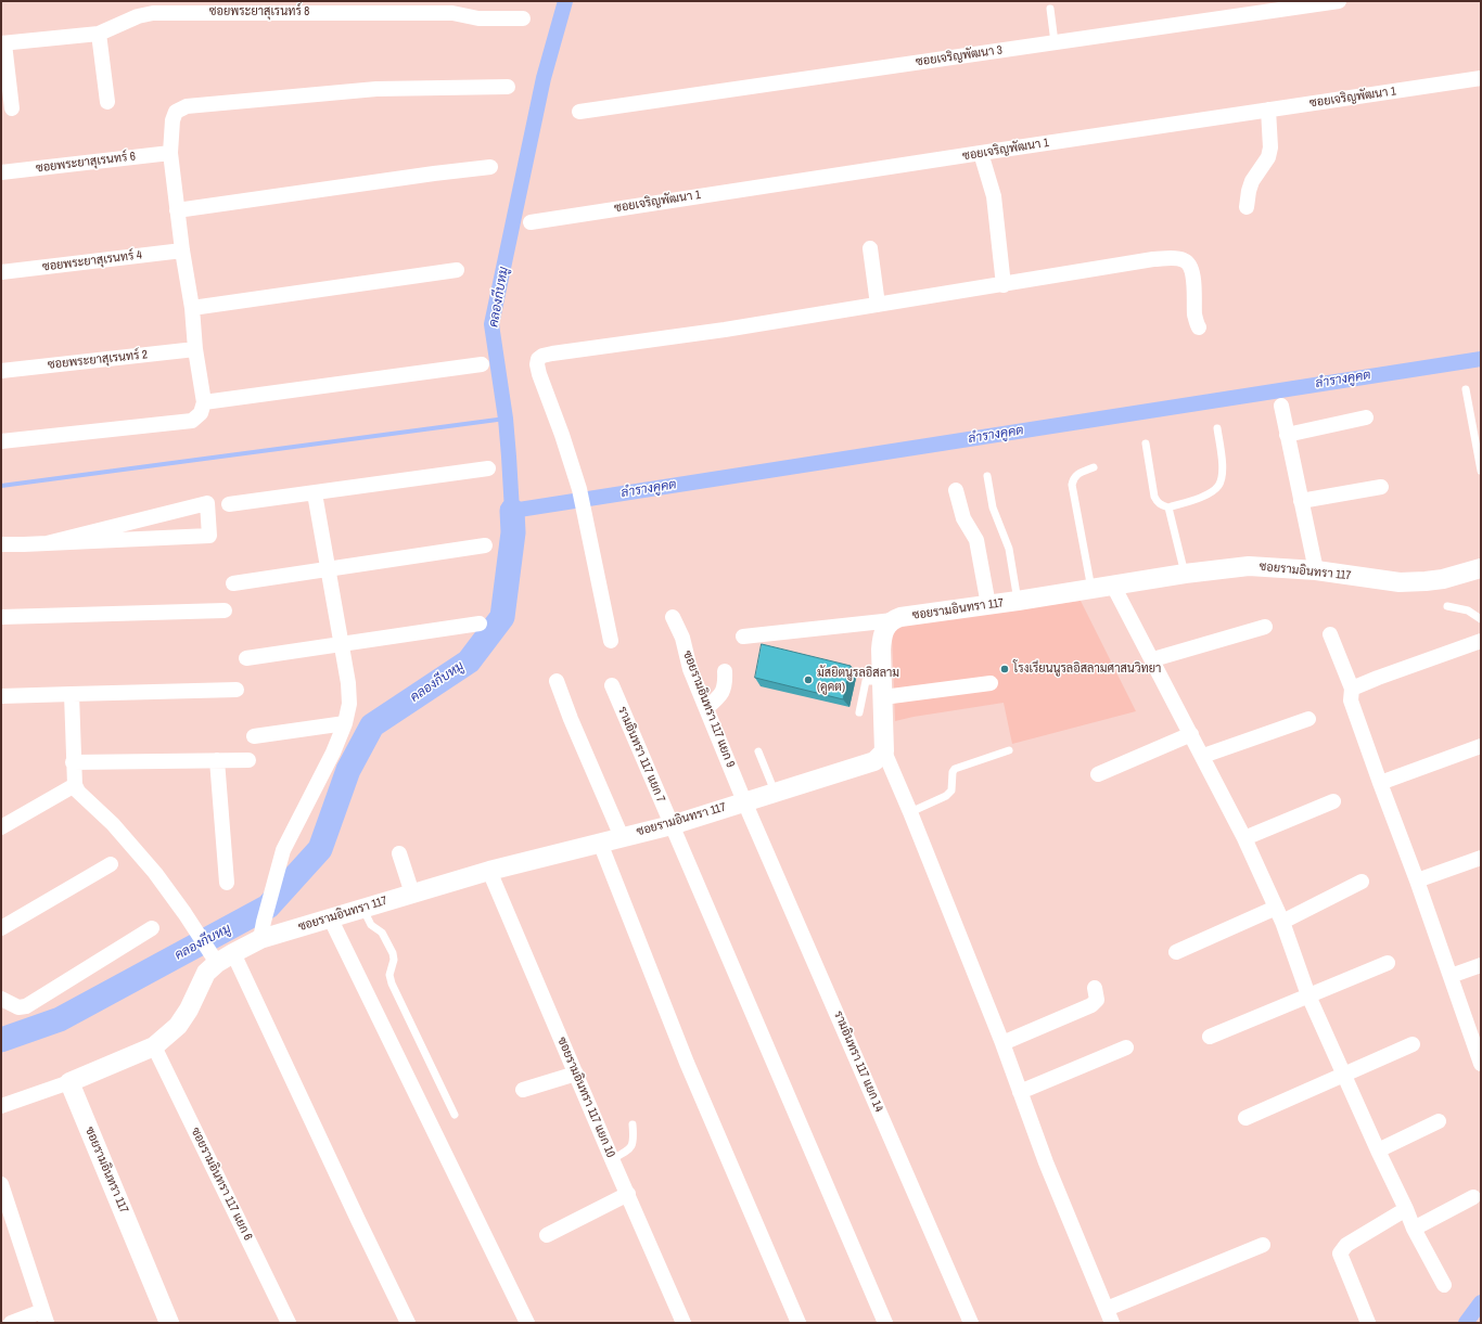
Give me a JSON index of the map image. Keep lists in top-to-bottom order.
{
  "streets": {
    "street": [
      "ซอยพระยาสุเรนทร์ 8",
      "ซอยเจริญพัฒนา 3",
      "ซอยเจริญพัฒนา 1",
      "ซอยพระยาสุเรนทร์ 6",
      "ซอยพระยาสุเรนทร์ 4",
      "ซอยพระยาสุเรนทร์ 2",
      "ซอยรามอินทรา 117",
      "ซอยรามอินทรา 117 แยก 9",
      "รามอินทรา 117 แยก 7",
      "รามอินทรา 117 แยก 14",
      "ซอยรามอินทรา 117 แยก 10",
      "ซอยรามอินทรา 117 แยก 6"
    ]
  },
  "crossings": [
    ["ซอยรามอินทรา 117", "ซอยรามอินทรา 117 แยก 9"],
    ["ซอยรามอินทรา 117", "รามอินทรา 117 แยก 7"],
    ["ซอยรามอินทรา 117", "รามอินทรา 117 แยก 14"],
    ["ซอยรามอินทรา 117", "ซอยรามอินทรา 117 แยก 10"],
    ["ซอยรามอินทรา 117", "ซอยรามอินทรา 117 แยก 6"],
    ["ซอยรามอินทรา 117 แยก 9", "รามอินทรา 117 แยก 14"]
  ],
  "water": ["คลองกีบหมู", "ลำรางคูคต"],
  "places": ["โรงเรียนนูรลอิสลามศาสนวิทยา", "มัสยิตนูรลอิสลาม (คูคต)"]
}
